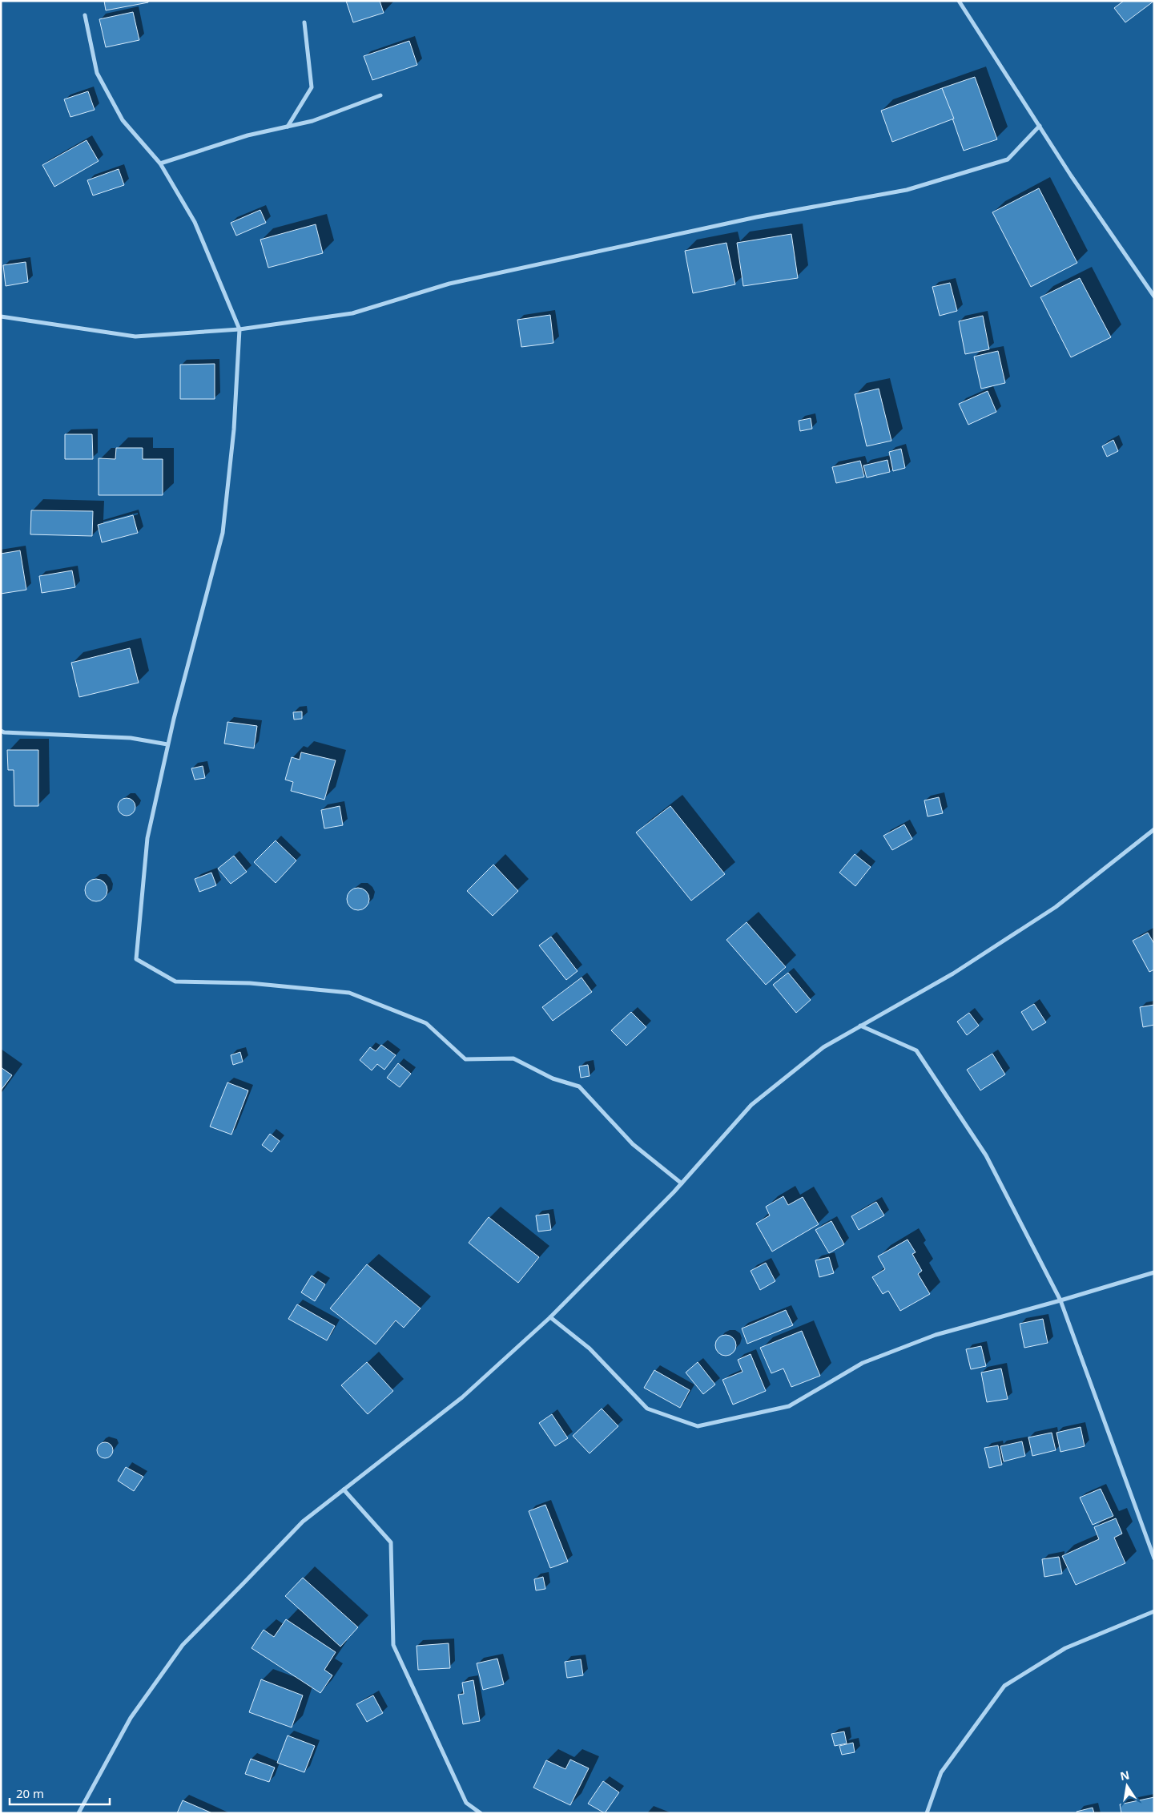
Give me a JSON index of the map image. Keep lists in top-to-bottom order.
{
  "scale_bar": "20 m",
  "north": "top"
}
